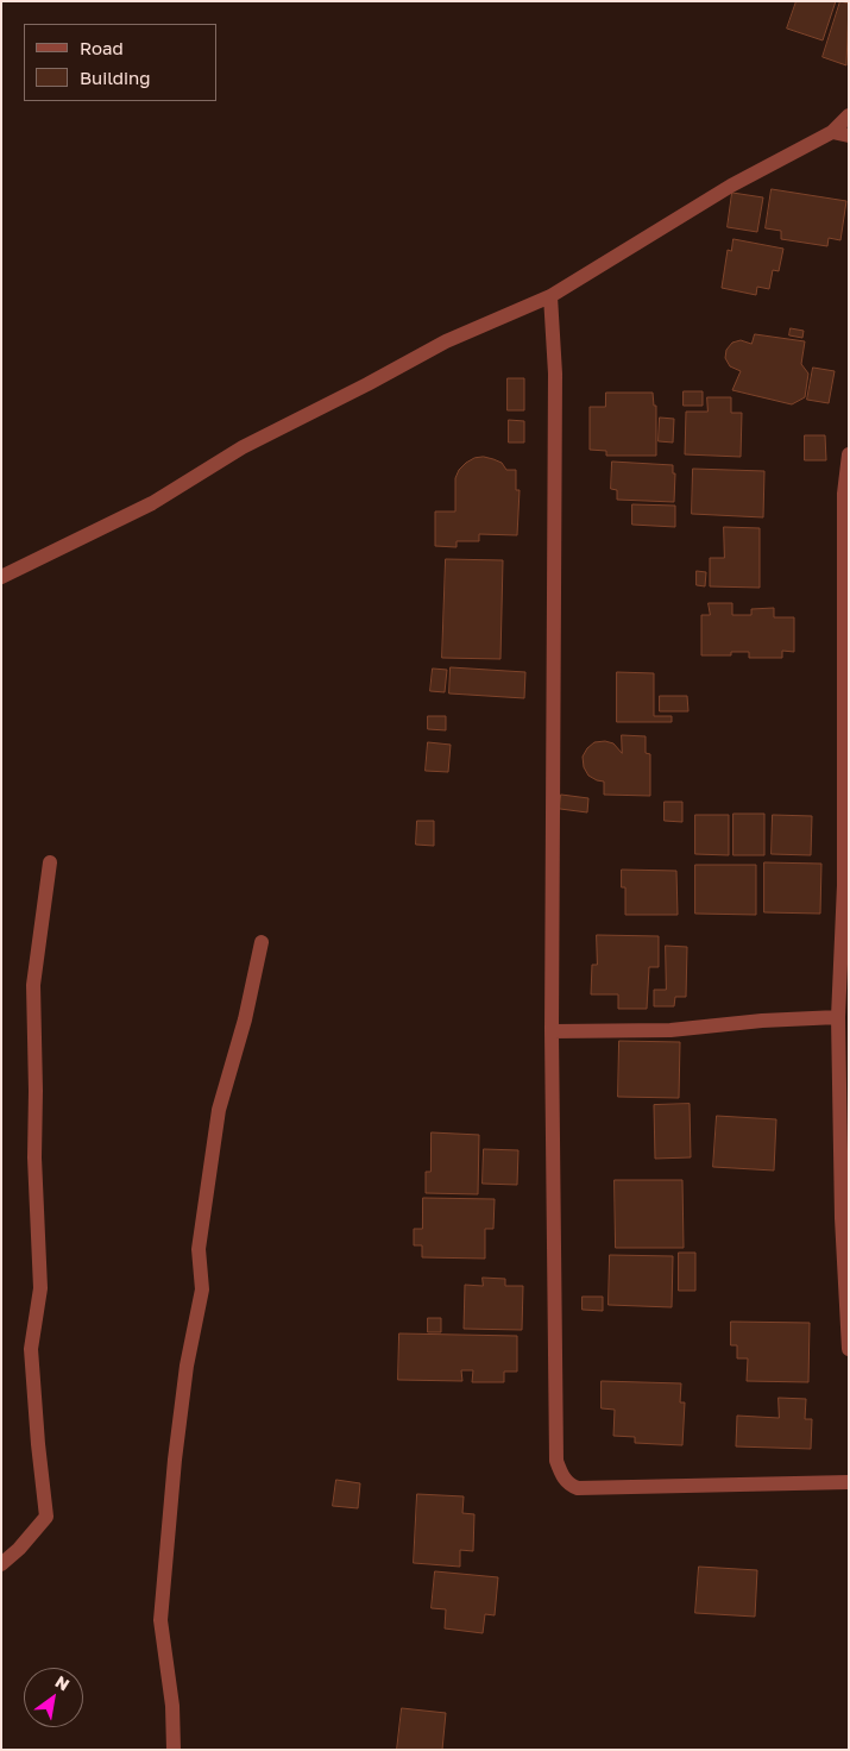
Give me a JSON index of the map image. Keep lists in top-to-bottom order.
{
  "legend": ["Road", "Building"],
  "north": "top right"
}
